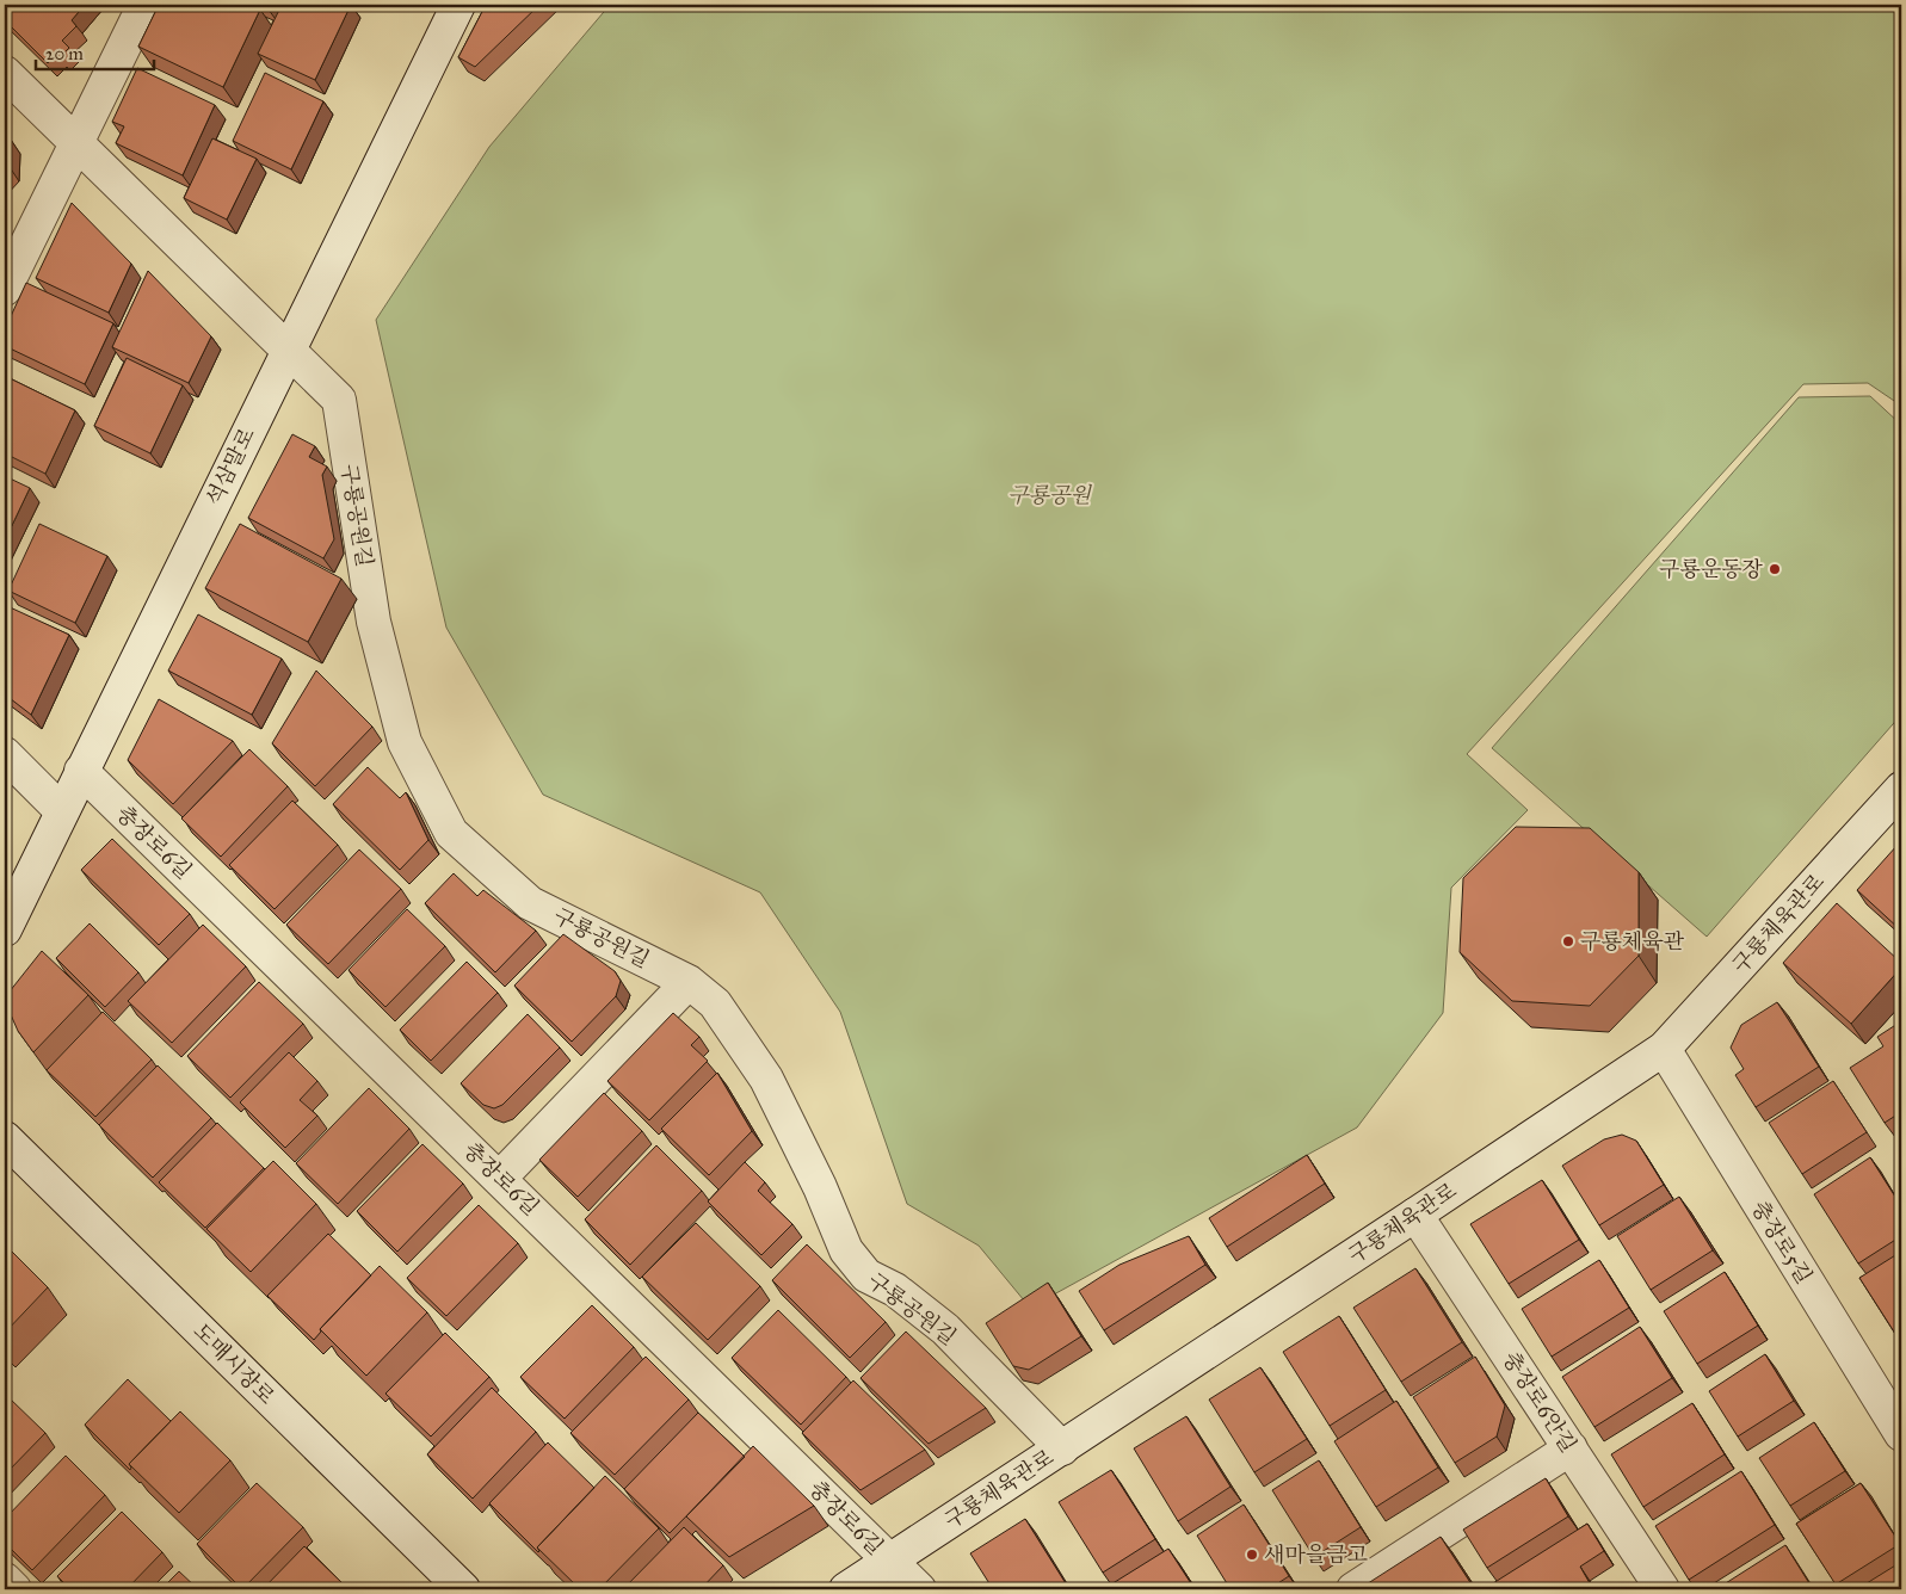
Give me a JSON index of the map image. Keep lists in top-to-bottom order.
{
  "streets": {
    "street": [
      "석삼말로",
      "구룡공원길",
      "충장로6길",
      "구룡체육관로",
      "충장로5길",
      "도매시장로",
      "충장로6안길"
    ]
  },
  "crossings": [
    ["석삼말로", "구룡공원길"],
    ["석삼말로", "충장로6길"],
    ["구룡공원길", "구룡체육관로"],
    ["충장로6길", "구룡체육관로"],
    ["구룡체육관로", "충장로5길"],
    ["구룡체육관로", "충장로6안길"]
  ],
  "parks": ["구룡공원"],
  "places": ["구룡운동장", "구룡체육관", "새마을금고"],
  "scale_bar": "20 m"
}
